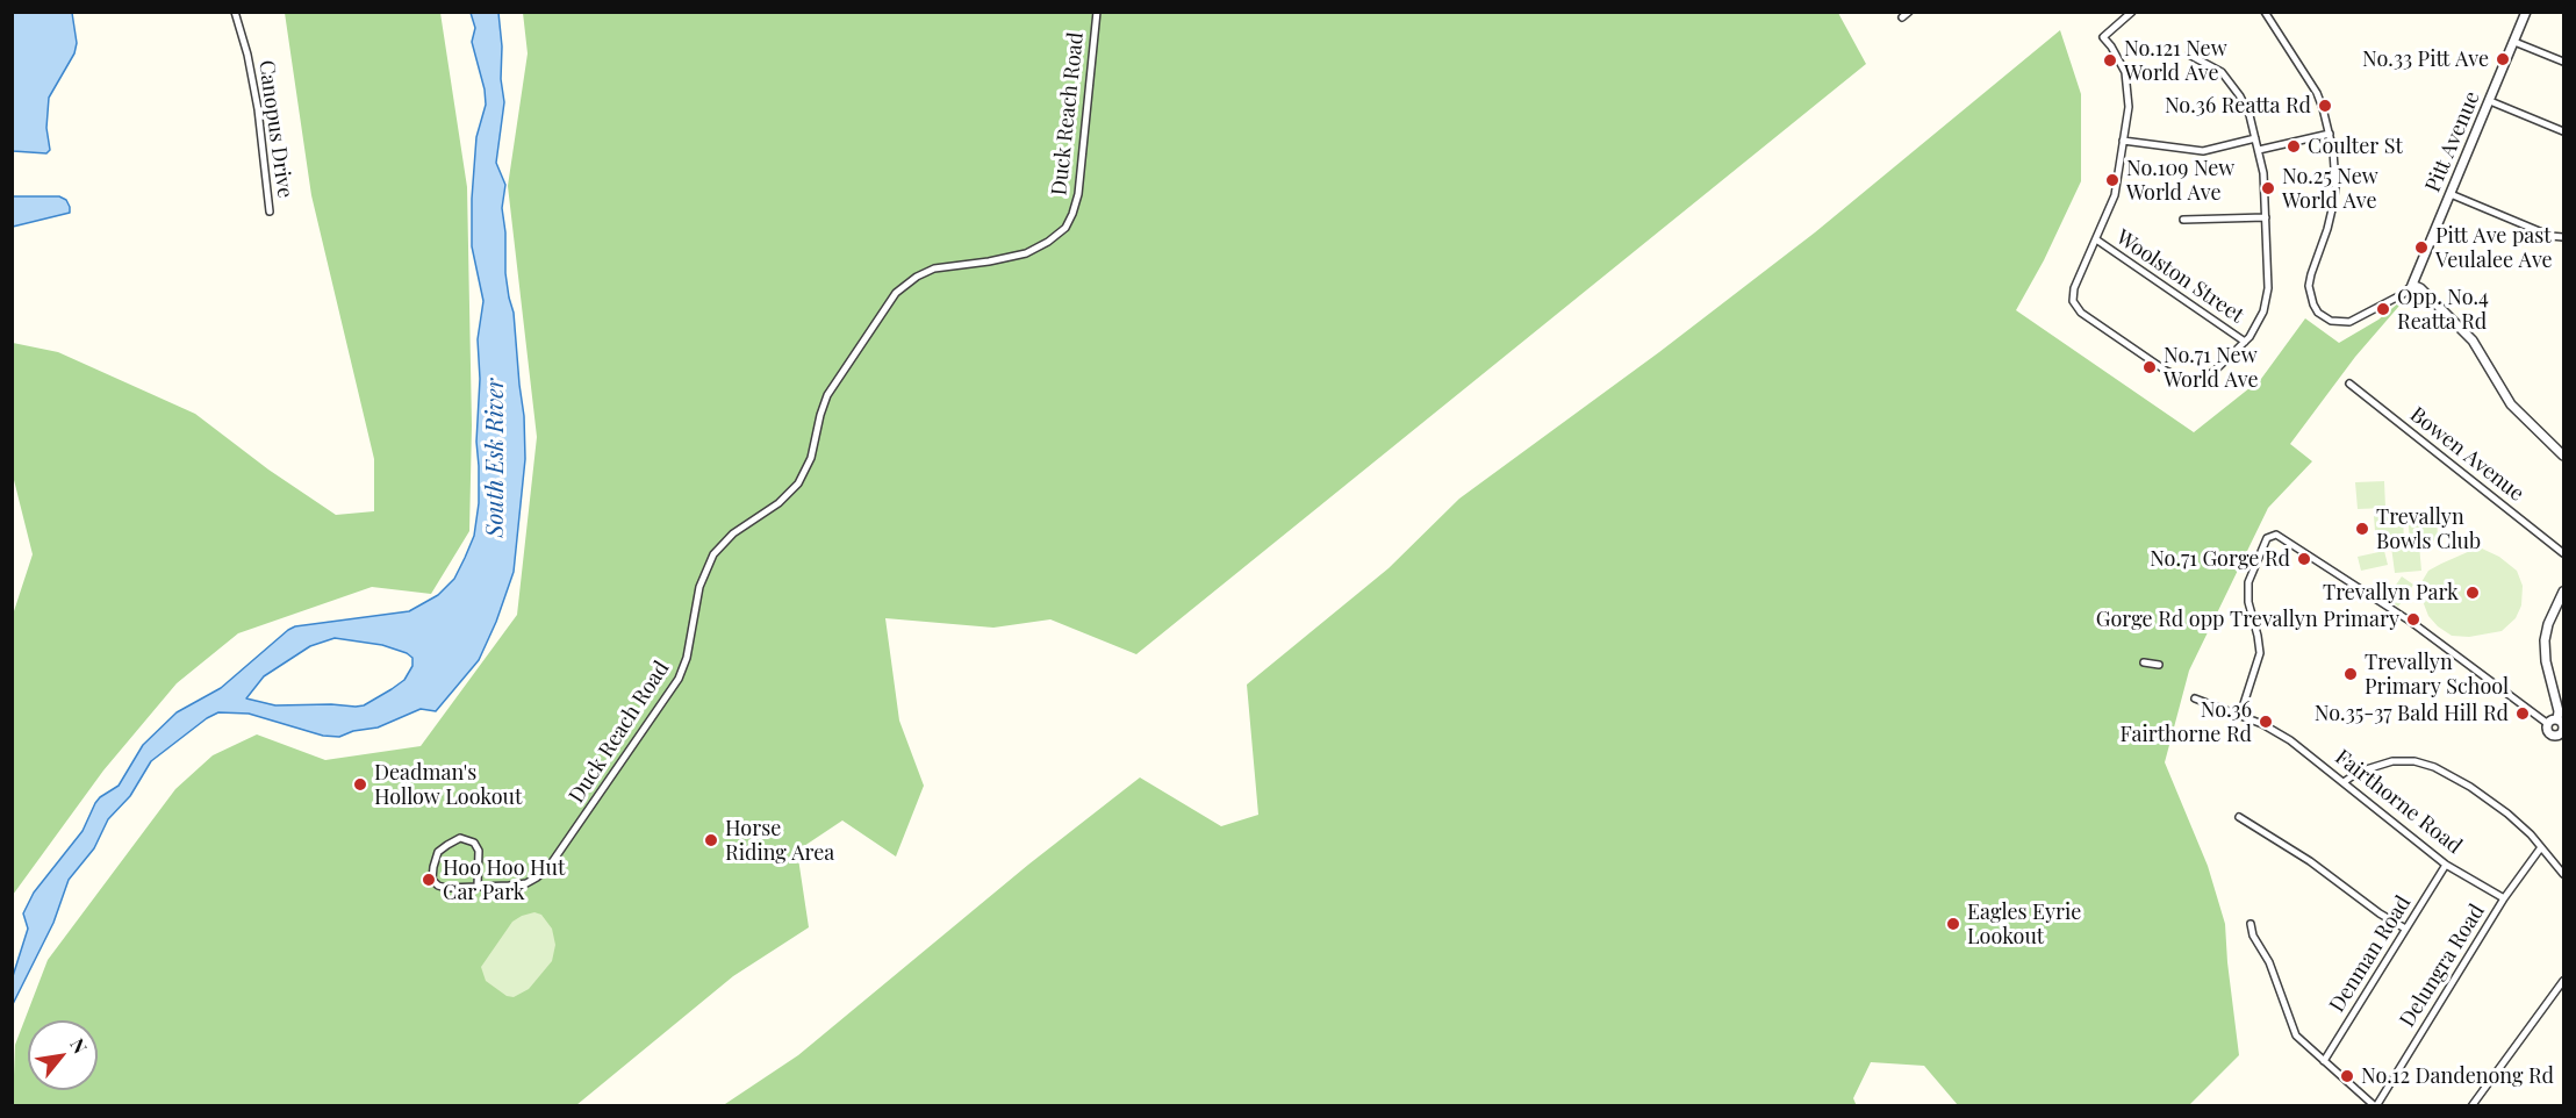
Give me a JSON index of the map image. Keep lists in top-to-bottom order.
{
  "streets": {
    "street": [
      "Duck Reach Road",
      "Canopus Drive",
      "Pitt Avenue",
      "Woolston Street",
      "Bowen Avenue",
      "Fairthorne Road",
      "Denman Road",
      "Delungra Road"
    ]
  },
  "crossings": [
    ["Fairthorne Road", "Denman Road"],
    ["Fairthorne Road", "Delungra Road"]
  ],
  "water": ["South Esk River"],
  "places": [
    "No.33 Pitt Ave",
    "No.121 New World Ave",
    "No.36 Reatta Rd",
    "Coulter St",
    "No.109 New World Ave",
    "No.25 New World Ave",
    "Pitt Ave past Veulalee Ave",
    "Opp. No.4 Reatta Rd",
    "No.71 New World Ave",
    "Trevallyn Bowls Club",
    "No.71 Gorge Rd",
    "Trevallyn Park",
    "Gorge Rd opp Trevallyn Primary",
    "Trevallyn Primary School",
    "No.35-37 Bald Hill Rd",
    "No.36 Fairthorne Rd",
    "Deadman's Hollow Lookout",
    "Horse Riding Area",
    "Hoo Hoo Hut Car Park",
    "Eagles Eyrie Lookout",
    "No.12 Dandenong Rd"
  ],
  "north": "top right"
}
